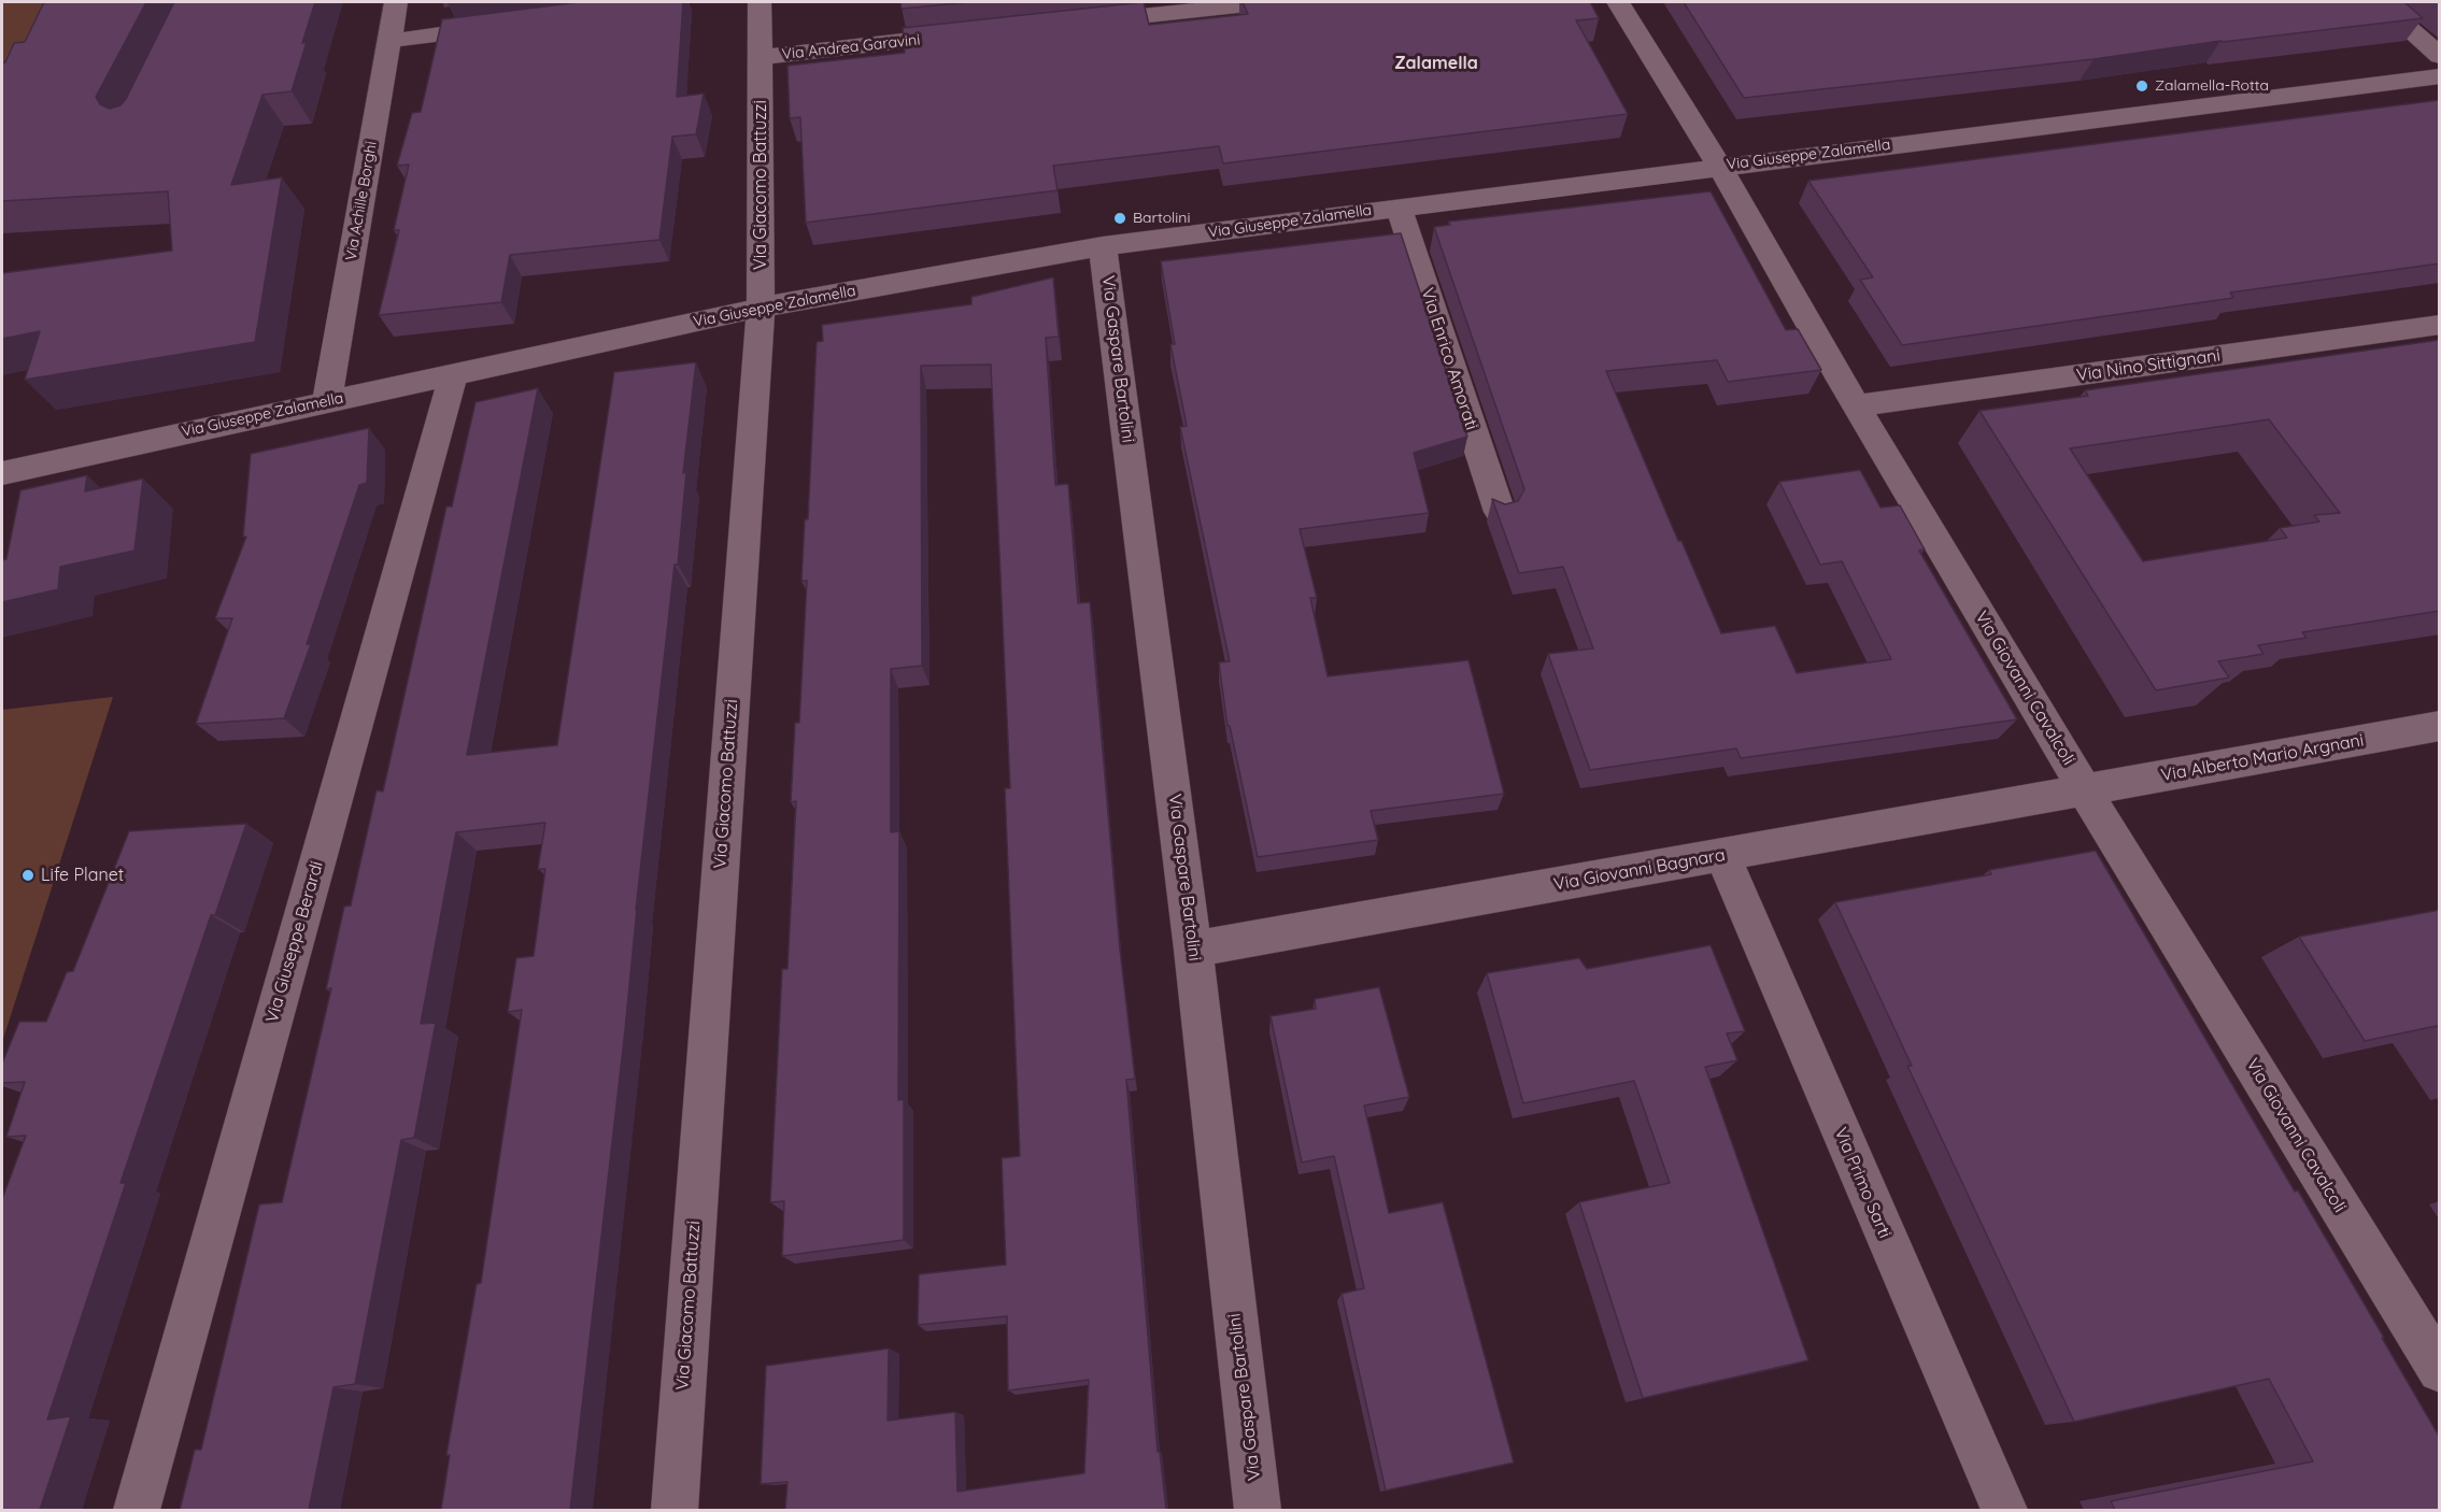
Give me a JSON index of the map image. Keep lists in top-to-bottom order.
{
  "streets": {
    "street": [
      "Via Andrea Garavini",
      "Via Giuseppe Zalamella",
      "Via Giacomo Battuzzi",
      "Via Achille Borghi",
      "Via Gaspare Bartolini",
      "Via Enrico Amorati",
      "Via Nino Sittignani",
      "Via Giovanni Cavalcoli",
      "Via Alberto Mario Argnani",
      "Via Giovanni Bagnara",
      "Via Giuseppe Berardi",
      "Via Primo Sarti"
    ]
  },
  "crossings": [
    ["Via Andrea Garavini", "Via Giacomo Battuzzi"],
    ["Via Giuseppe Zalamella", "Via Giacomo Battuzzi"],
    ["Via Giuseppe Zalamella", "Via Achille Borghi"],
    ["Via Giuseppe Zalamella", "Via Gaspare Bartolini"],
    ["Via Giuseppe Zalamella", "Via Enrico Amorati"],
    ["Via Giuseppe Zalamella", "Via Giovanni Cavalcoli"],
    ["Via Giuseppe Zalamella", "Via Giuseppe Berardi"],
    ["Via Gaspare Bartolini", "Via Giovanni Bagnara"],
    ["Via Nino Sittignani", "Via Giovanni Cavalcoli"],
    ["Via Giovanni Cavalcoli", "Via Alberto Mario Argnani"],
    ["Via Giovanni Cavalcoli", "Via Giovanni Bagnara"],
    ["Via Alberto Mario Argnani", "Via Giovanni Bagnara"],
    ["Via Giovanni Bagnara", "Via Primo Sarti"]
  ],
  "districts": ["Zalamella"],
  "places": ["Zalamella-Rotta", "Bartolini", "Life Planet"]
}
